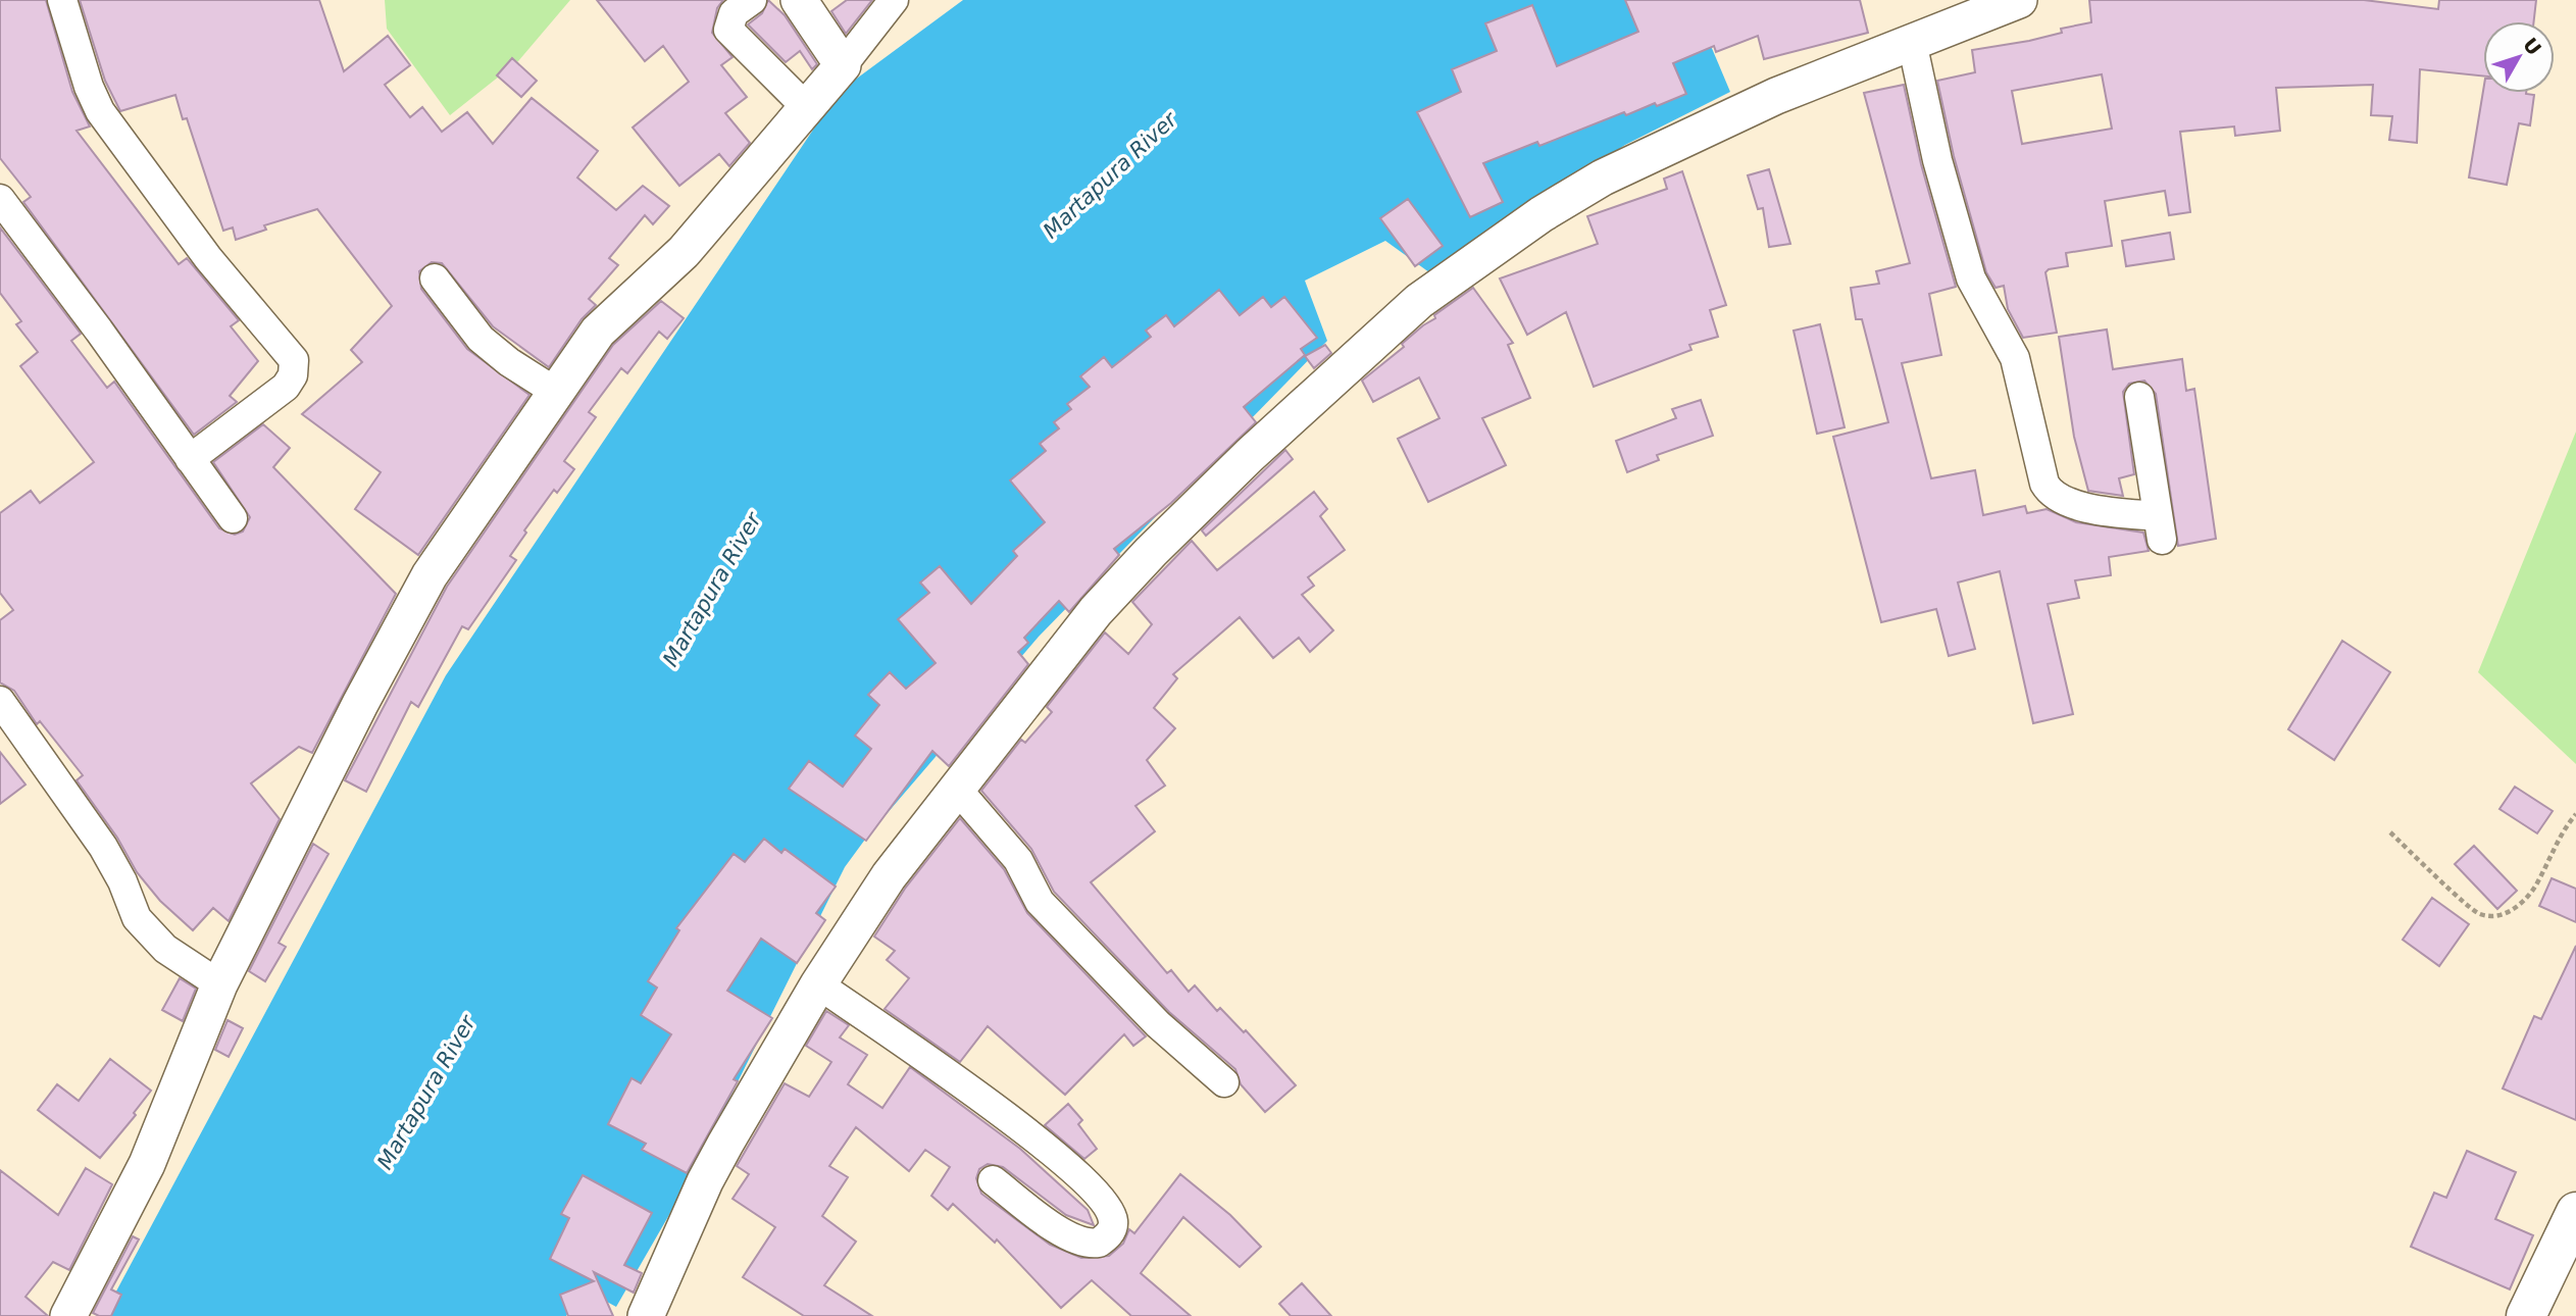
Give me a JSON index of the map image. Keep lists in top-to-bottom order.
{
  "water": ["Martapura River"],
  "north": "top right"
}
